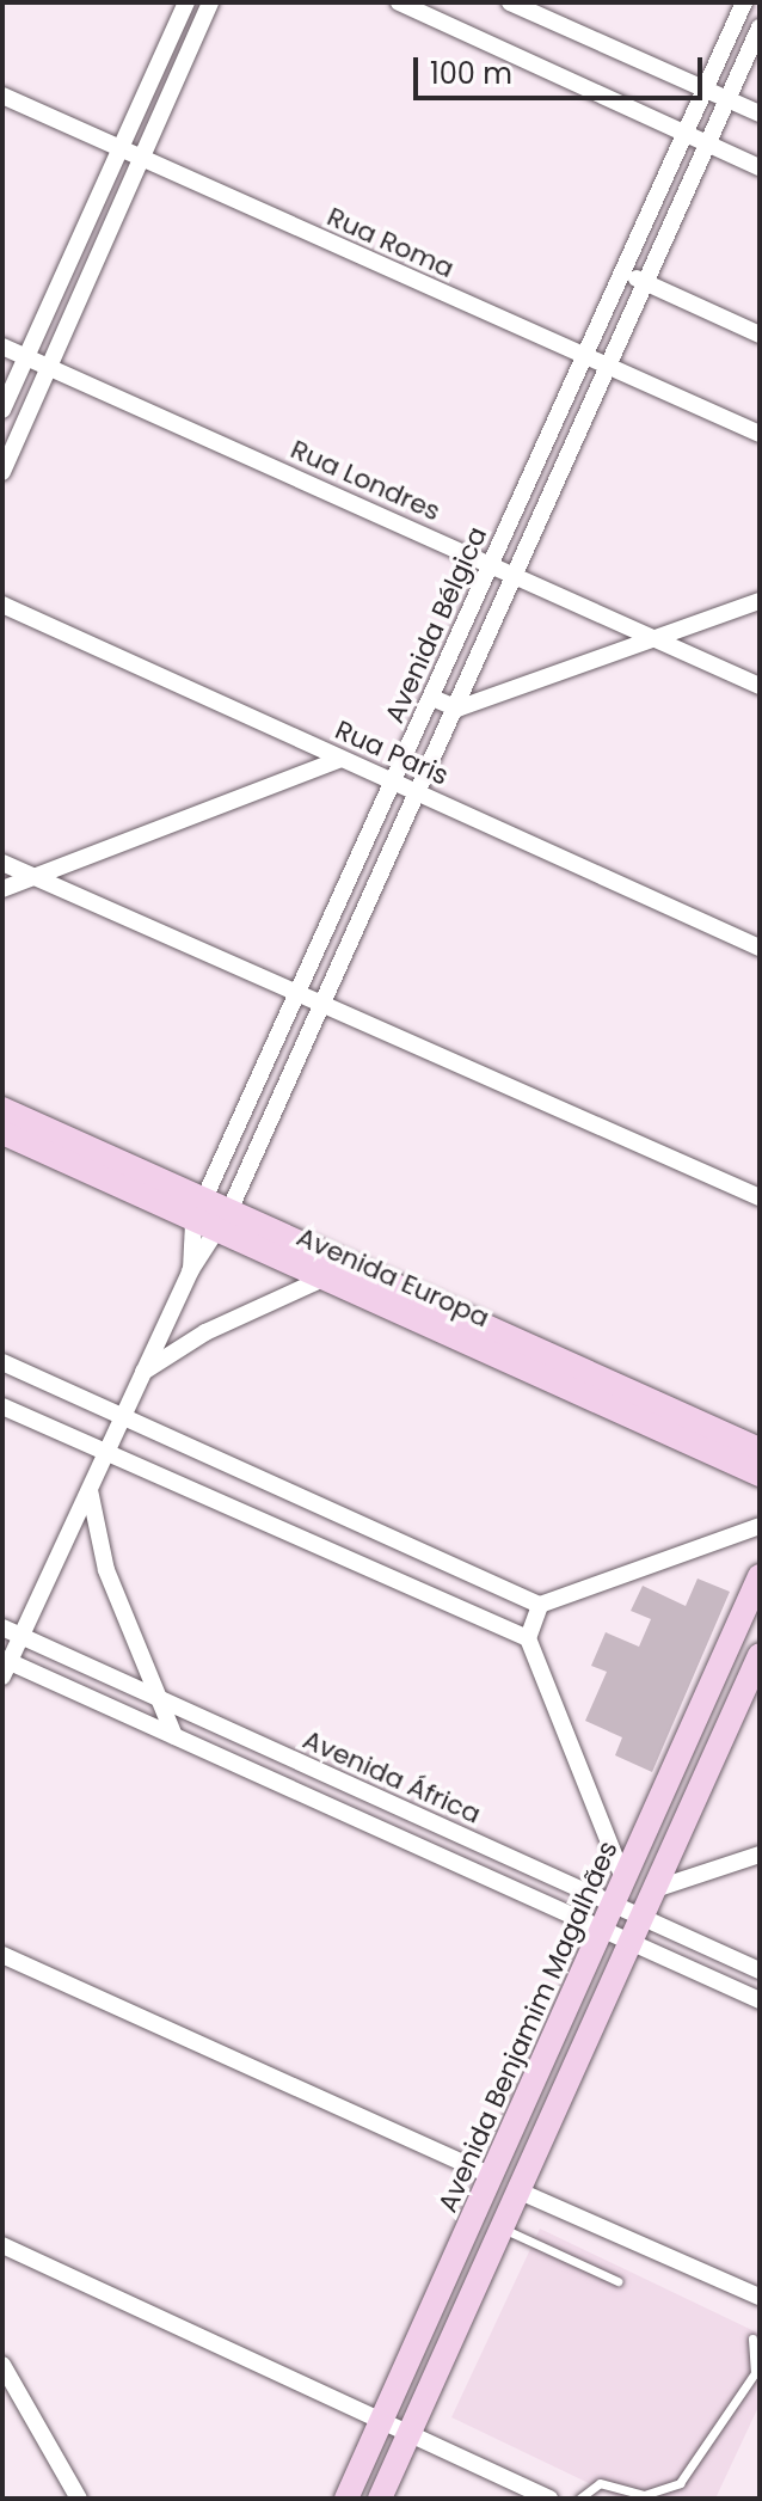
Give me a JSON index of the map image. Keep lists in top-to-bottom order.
{
  "streets": {
    "main road": ["Avenida Europa", "Avenida Benjamim Magalhães"],
    "street": [
      "Rua Roma",
      "Rua Londres",
      "Avenida Bélgica",
      "Rua Paris",
      "Avenida África"
    ]
  },
  "crossings": [
    ["Rua Roma", "Avenida Bélgica"],
    ["Rua Londres", "Avenida Bélgica"],
    ["Avenida Bélgica", "Rua Paris"],
    ["Avenida Bélgica", "Avenida Europa"],
    ["Avenida Bélgica", "Avenida África"],
    ["Avenida África", "Avenida Benjamim Magalhães"]
  ],
  "scale_bar": "100 m"
}
